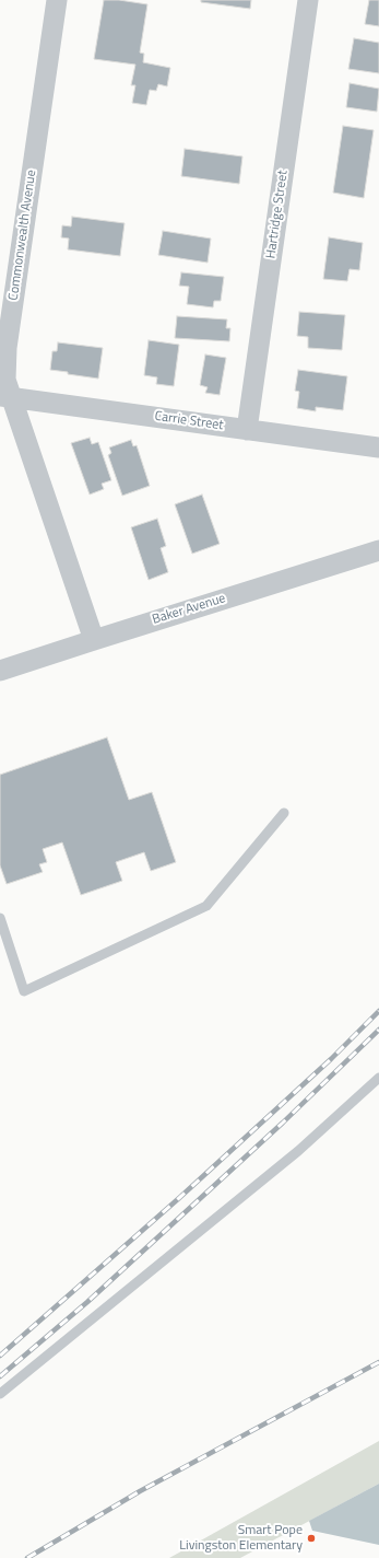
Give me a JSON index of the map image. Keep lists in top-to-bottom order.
{
  "streets": {
    "street": [
      "Hartridge Street",
      "Commonwealth Avenue",
      "Carrie Street",
      "Baker Avenue"
    ]
  },
  "crossings": [
    ["Hartridge Street", "Carrie Street"],
    ["Commonwealth Avenue", "Carrie Street"],
    ["Commonwealth Avenue", "Baker Avenue"]
  ],
  "places": ["Smart Pope Livingston Elementary"]
}
